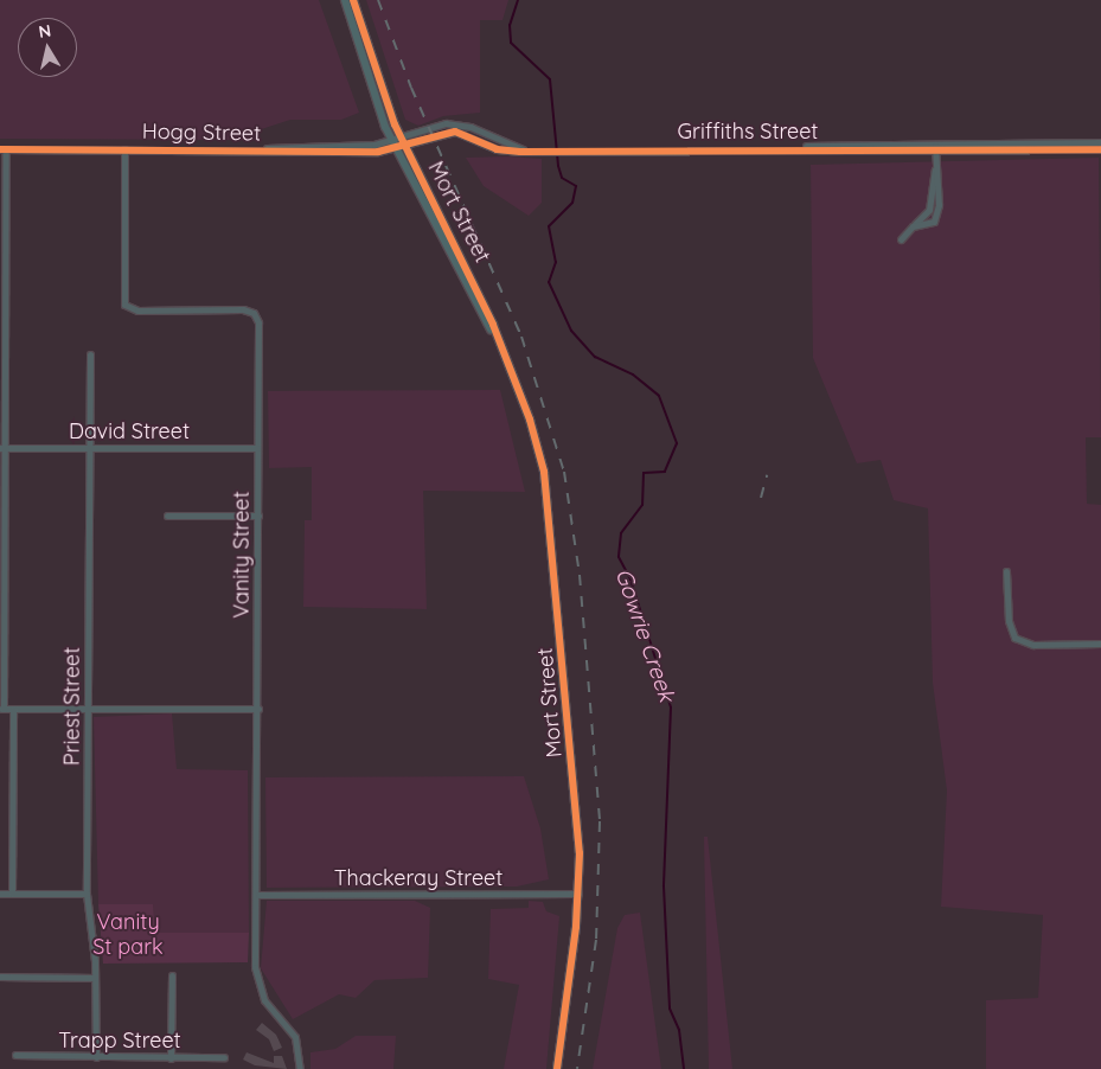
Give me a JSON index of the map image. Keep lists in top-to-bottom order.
{
  "streets": {
    "main road": ["Mort Street"],
    "street": [
      "Griffiths Street",
      "Hogg Street",
      "David Street",
      "Vanity Street",
      "Priest Street",
      "Thackeray Street",
      "Trapp Street"
    ]
  },
  "crossings": [
    ["Griffiths Street", "Hogg Street"],
    ["Griffiths Street", "Mort Street"],
    ["Hogg Street", "Mort Street"],
    ["Hogg Street", "Vanity Street"],
    ["Mort Street", "Thackeray Street"],
    ["David Street", "Vanity Street"],
    ["David Street", "Priest Street"],
    ["Vanity Street", "Thackeray Street"],
    ["Priest Street", "Trapp Street"]
  ],
  "water": ["Gowrie Creek"],
  "parks": ["Vanity St park"],
  "north": "top"
}
